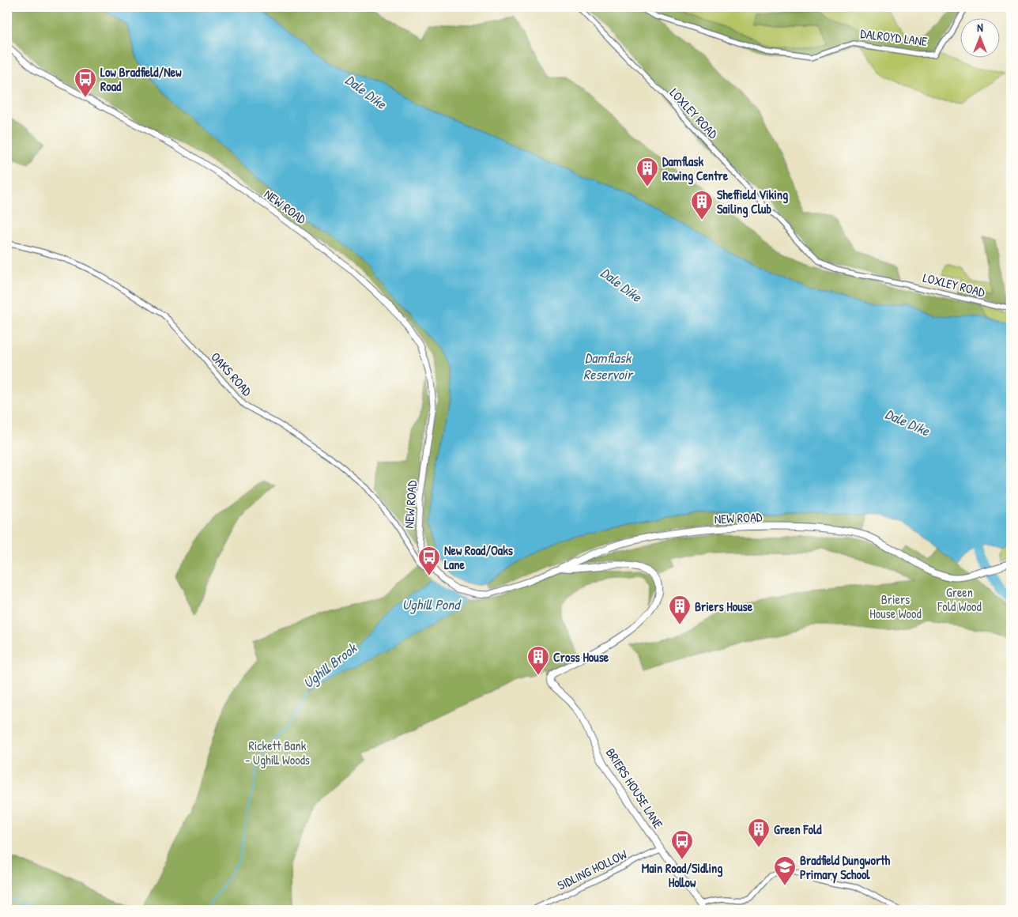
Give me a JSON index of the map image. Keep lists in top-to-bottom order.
{
  "streets": {
    "main road": ["NEW ROAD", "BRIERS HOUSE LANE"],
    "street": [
      "DALROYD LANE",
      "LOXLEY ROAD",
      "OAKS ROAD",
      "SIDLING HOLLOW"
    ]
  },
  "crossings": [
    ["NEW ROAD", "OAKS ROAD"],
    ["NEW ROAD", "BRIERS HOUSE LANE"],
    ["BRIERS HOUSE LANE", "SIDLING HOLLOW"]
  ],
  "water": [
    "Dale Dike",
    "Damflask Reservoir",
    "Ughill Pond",
    "Ughill Brook"
  ],
  "parks": ["Green Fold Wood", "Briers House Wood", "Rickett Bank - Ughill Woods"],
  "places": {
    "bus stop": ["Low Bradfield/New Road", "New Road/Oaks Lane", "Main Road/Sidling Hollow"],
    "building": [
      "Damflask Rowing Centre",
      "Sheffield Viking Sailing Club",
      "Briers House",
      "Cross House",
      "Green Fold"
    ],
    "school or university": ["Bradfield Dungworth Primary School"]
  },
  "north": "top"
}
